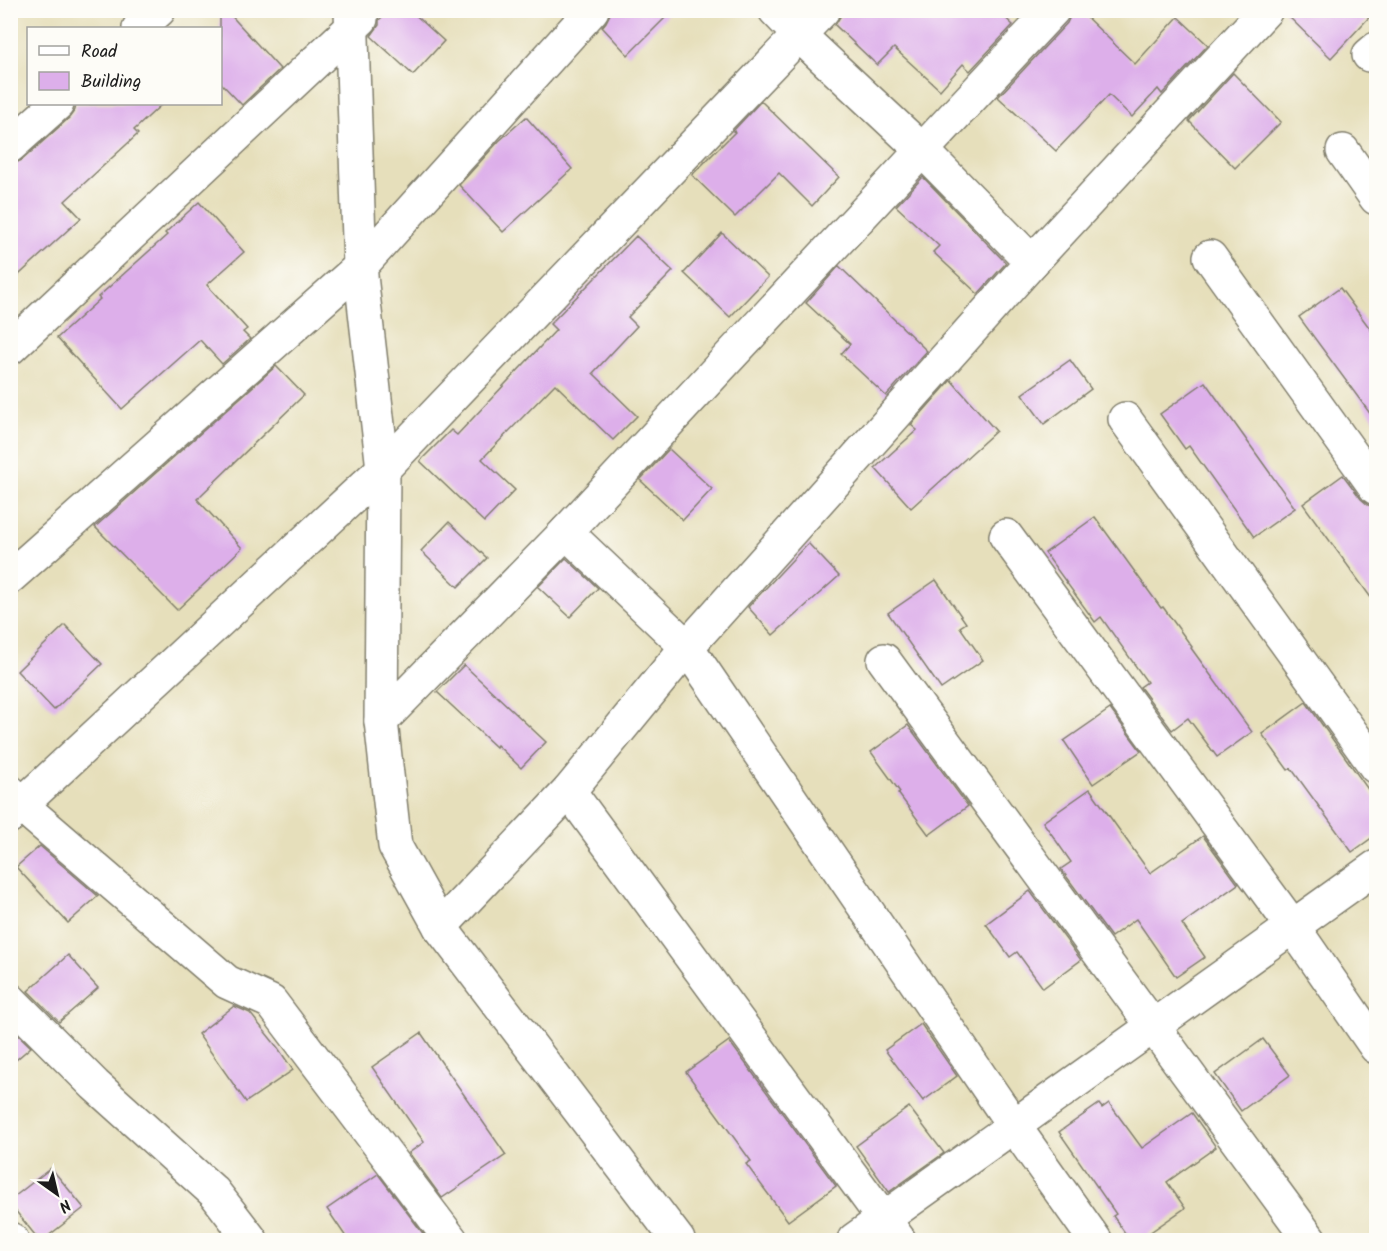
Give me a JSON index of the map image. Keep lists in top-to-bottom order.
{
  "legend": ["Road", "Building"],
  "north": "bottom right"
}
